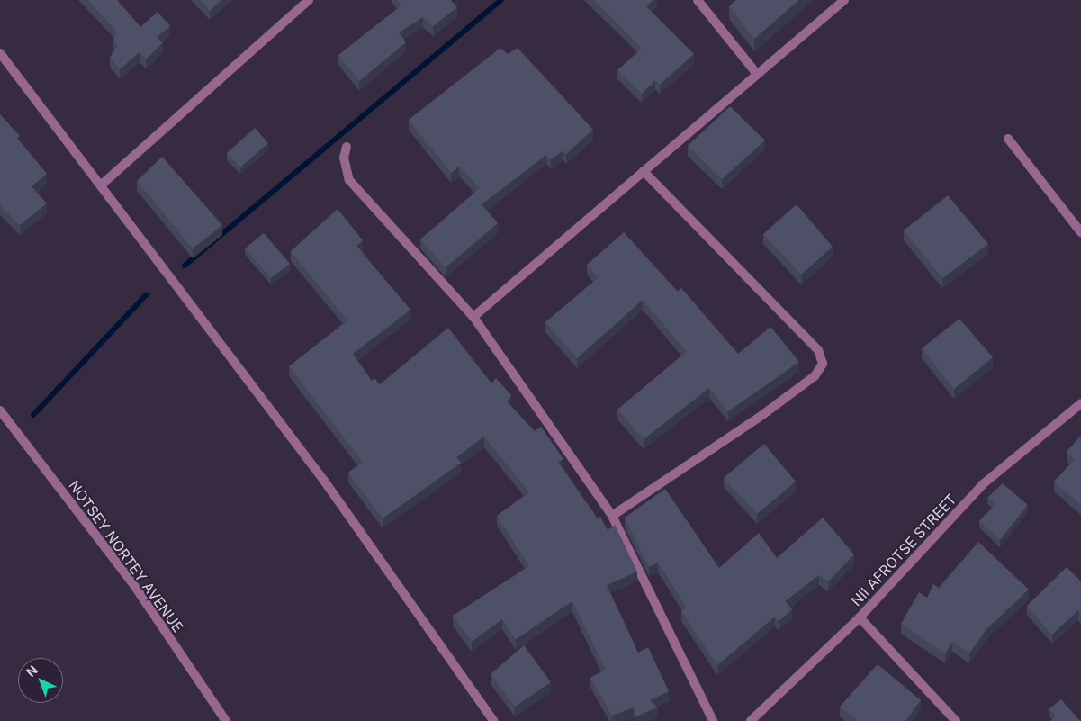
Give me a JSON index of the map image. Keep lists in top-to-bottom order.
{
  "streets": {
    "street": ["NII AFROTSE STREET", "NOTSEY NORTEY AVENUE"]
  },
  "north": "top left"
}
